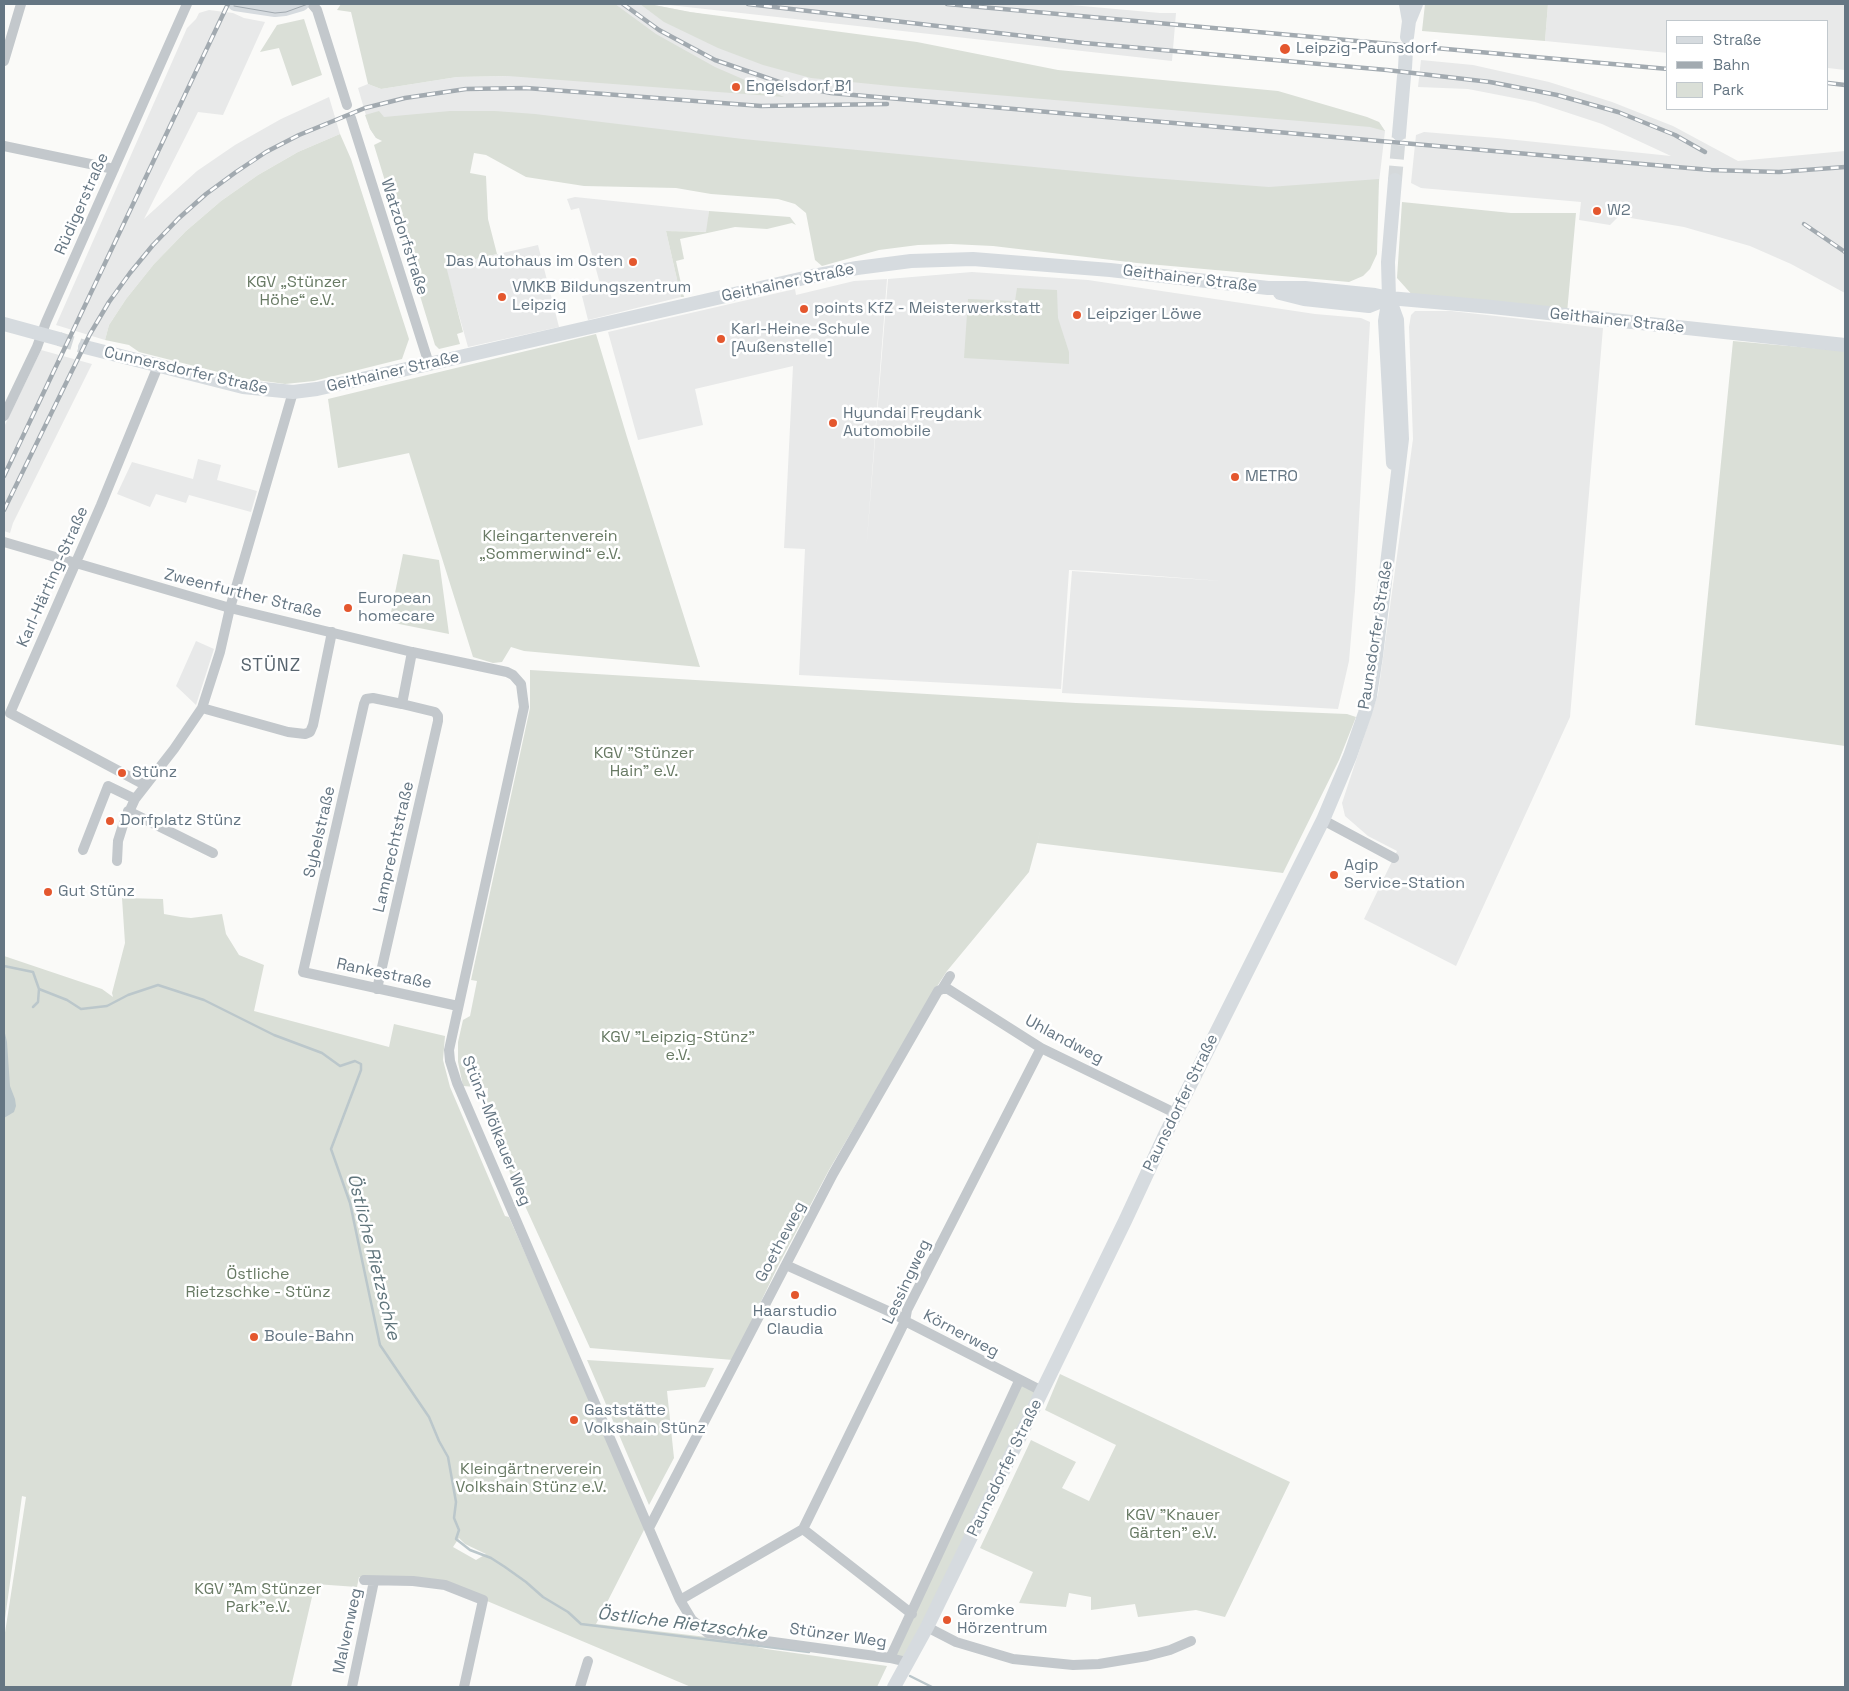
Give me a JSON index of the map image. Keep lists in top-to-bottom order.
{
  "streets": {
    "street": [
      "Rüdigerstraße",
      "Watzdorfstraße",
      "Geithainer Straße",
      "Cunnersdorfer Straße",
      "Karl-Härting-Straße",
      "Zweenfurther Straße",
      "Paunsdorfer Straße",
      "Sybelstraße",
      "Lamprechtstraße",
      "Rankestraße",
      "Uhlandweg",
      "Stünz-Mölkauer Weg",
      "Goetheweg",
      "Lessingweg",
      "Körnerweg",
      "Malvenweg",
      "Stünzer Weg"
    ]
  },
  "crossings": [
    ["Watzdorfstraße", "Geithainer Straße"],
    ["Geithainer Straße", "Cunnersdorfer Straße"],
    ["Geithainer Straße", "Paunsdorfer Straße"],
    ["Cunnersdorfer Straße", "Karl-Härting-Straße"],
    ["Karl-Härting-Straße", "Zweenfurther Straße"],
    ["Zweenfurther Straße", "Stünz-Mölkauer Weg"],
    ["Paunsdorfer Straße", "Uhlandweg"],
    ["Paunsdorfer Straße", "Körnerweg"],
    ["Paunsdorfer Straße", "Stünzer Weg"],
    ["Sybelstraße", "Lamprechtstraße"],
    ["Sybelstraße", "Rankestraße"],
    ["Lamprechtstraße", "Rankestraße"],
    ["Rankestraße", "Stünz-Mölkauer Weg"],
    ["Uhlandweg", "Goetheweg"],
    ["Uhlandweg", "Lessingweg"],
    ["Stünz-Mölkauer Weg", "Goetheweg"],
    ["Stünz-Mölkauer Weg", "Stünzer Weg"],
    ["Goetheweg", "Körnerweg"],
    ["Goetheweg", "Stünzer Weg"],
    ["Lessingweg", "Körnerweg"]
  ],
  "districts": ["STÜNZ"],
  "water": ["Östliche Rietzschke"],
  "parks": [
    "KGV „Stünzer Höhe“ e.V.",
    "Kleingartenverein „Sommerwind“ e.V.",
    "KGV \"Stünzer Hain\" e.V.",
    "KGV \"Leipzig-Stünz\" e.V.",
    "Östliche Rietzschke - Stünz",
    "Kleingärtnerverein Volkshain Stünz e.V.",
    "KGV \"Knauer Gärten\" e.V.",
    "KGV \"Am Stünzer Park\"e.V."
  ],
  "places": [
    "Leipzig-Paunsdorf",
    "Engelsdorf B1",
    "W2",
    "Das Autohaus im Osten",
    "VMKB Bildungszentrum Leipzig",
    "points KfZ - Meisterwerkstatt",
    "Leipziger Löwe",
    "Karl-Heine-Schule [Außenstelle]",
    "Hyundai Freydank Automobile",
    "METRO",
    "European homecare",
    "Stünz",
    "Dorfplatz Stünz",
    "Agip Service-Station",
    "Gut Stünz",
    "Haarstudio Claudia",
    "Boule-Bahn",
    "Gaststätte Volkshain Stünz",
    "Gromke Hörzentrum"
  ],
  "legend": ["Straße", "Bahn", "Park"]
}
